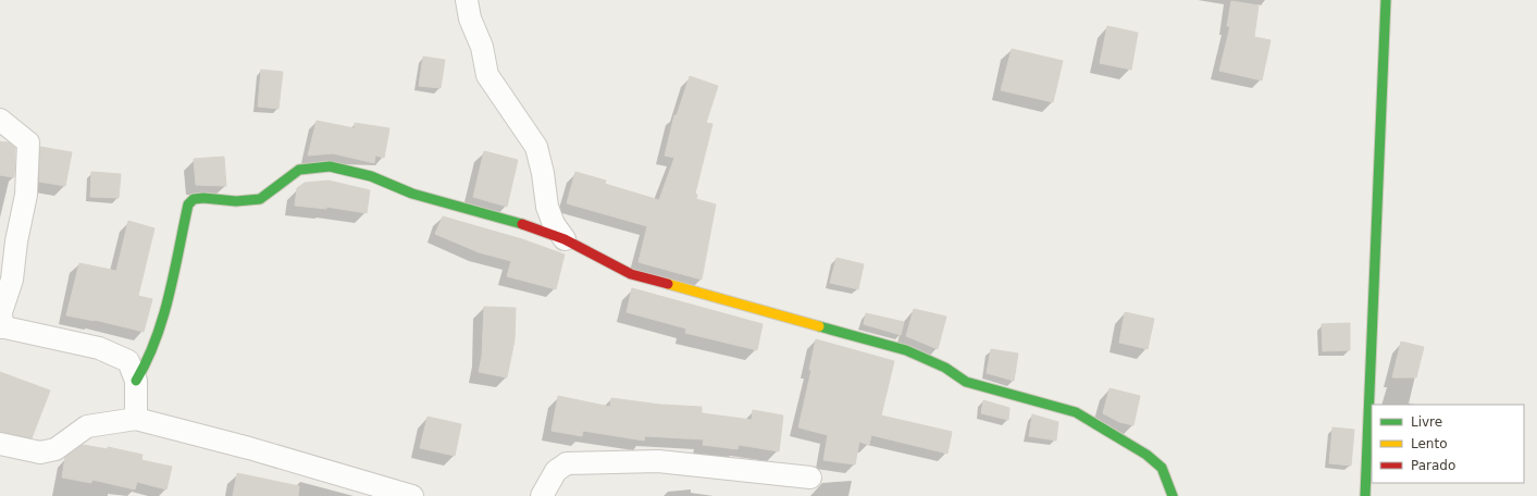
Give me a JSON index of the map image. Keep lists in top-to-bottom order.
{
  "legend": ["Livre", "Lento", "Parado"]
}
